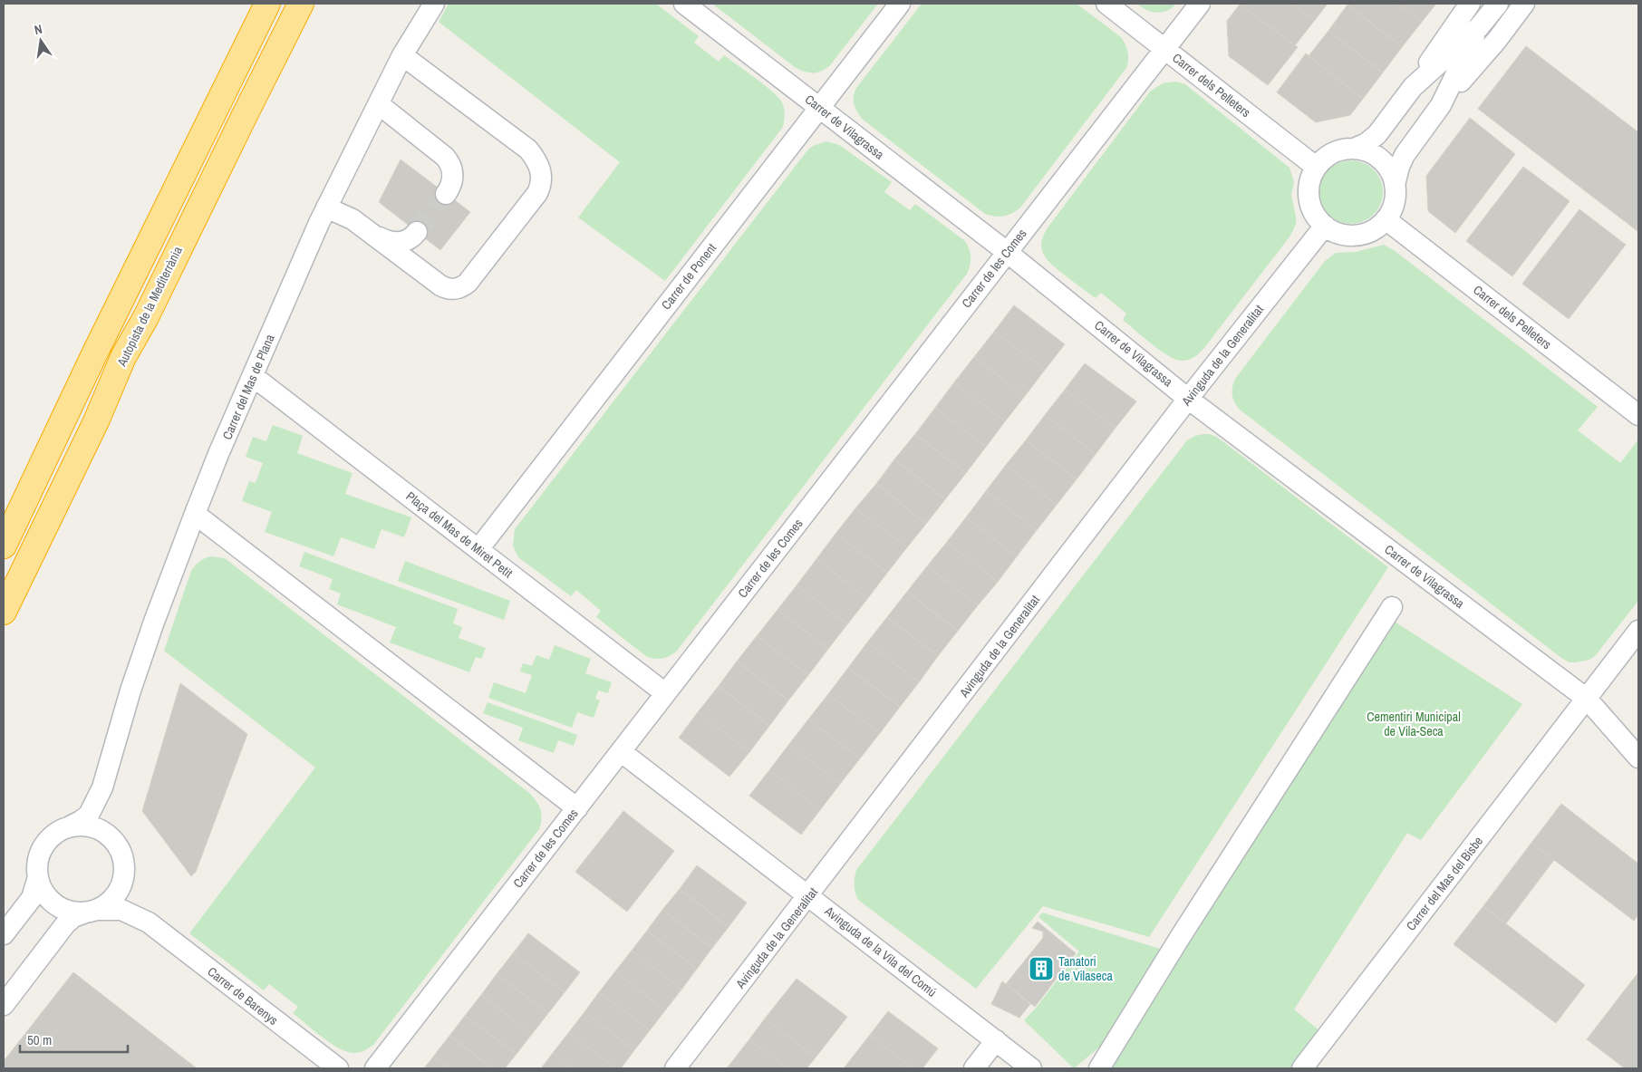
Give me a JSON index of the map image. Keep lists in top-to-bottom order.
{
  "streets": {
    "highway": ["Autopista de la Mediterrània"],
    "street": [
      "Carrer dels Pelleters",
      "Carrer de Vilagrassa",
      "Carrer de les Comes",
      "Carrer de Ponent",
      "Avinguda de la Generalitat",
      "Carrer del Mas de Plana",
      "Plaça del Mas de Miret Petit",
      "Carrer del Mas del Bisbe",
      "Avinguda de la Vila del Comú",
      "Carrer de Barenys"
    ]
  },
  "crossings": [
    ["Carrer dels Pelleters", "Carrer de les Comes"],
    ["Carrer dels Pelleters", "Avinguda de la Generalitat"],
    ["Carrer de Vilagrassa", "Carrer de les Comes"],
    ["Carrer de Vilagrassa", "Carrer de Ponent"],
    ["Carrer de Vilagrassa", "Avinguda de la Generalitat"],
    ["Carrer de Vilagrassa", "Carrer del Mas del Bisbe"],
    ["Carrer de les Comes", "Plaça del Mas de Miret Petit"],
    ["Carrer de les Comes", "Avinguda de la Vila del Comú"],
    ["Carrer de Ponent", "Plaça del Mas de Miret Petit"],
    ["Avinguda de la Generalitat", "Avinguda de la Vila del Comú"],
    ["Carrer del Mas de Plana", "Plaça del Mas de Miret Petit"],
    ["Carrer del Mas de Plana", "Carrer de Barenys"]
  ],
  "parks": ["Cementiri Municipal de Vila-Seca"],
  "places": {
    "building": ["Tanatori de Vilaseca"]
  },
  "scale_bar": "50 m",
  "north": "top"
}
